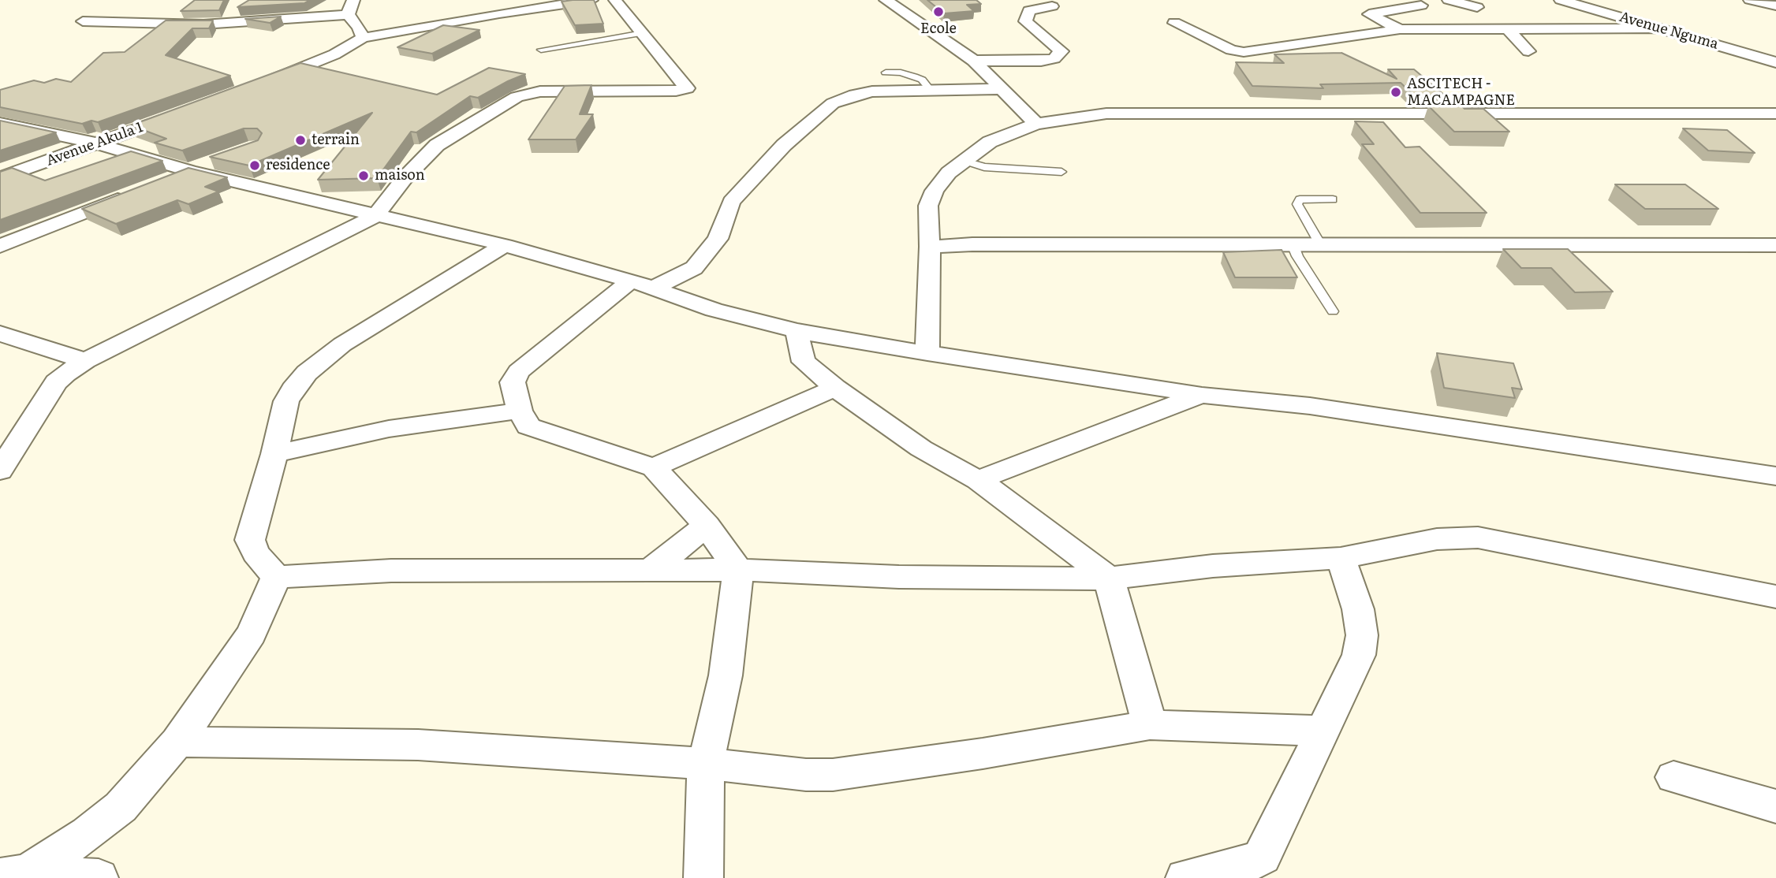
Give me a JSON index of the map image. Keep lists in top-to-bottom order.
{
  "streets": {
    "street": ["Avenue Nguma", "Avenue Akula 1"]
  },
  "places": [
    "Ecole",
    "ASCITECH - MACAMPAGNE",
    "terrain",
    "residence",
    "maison"
  ]
}
